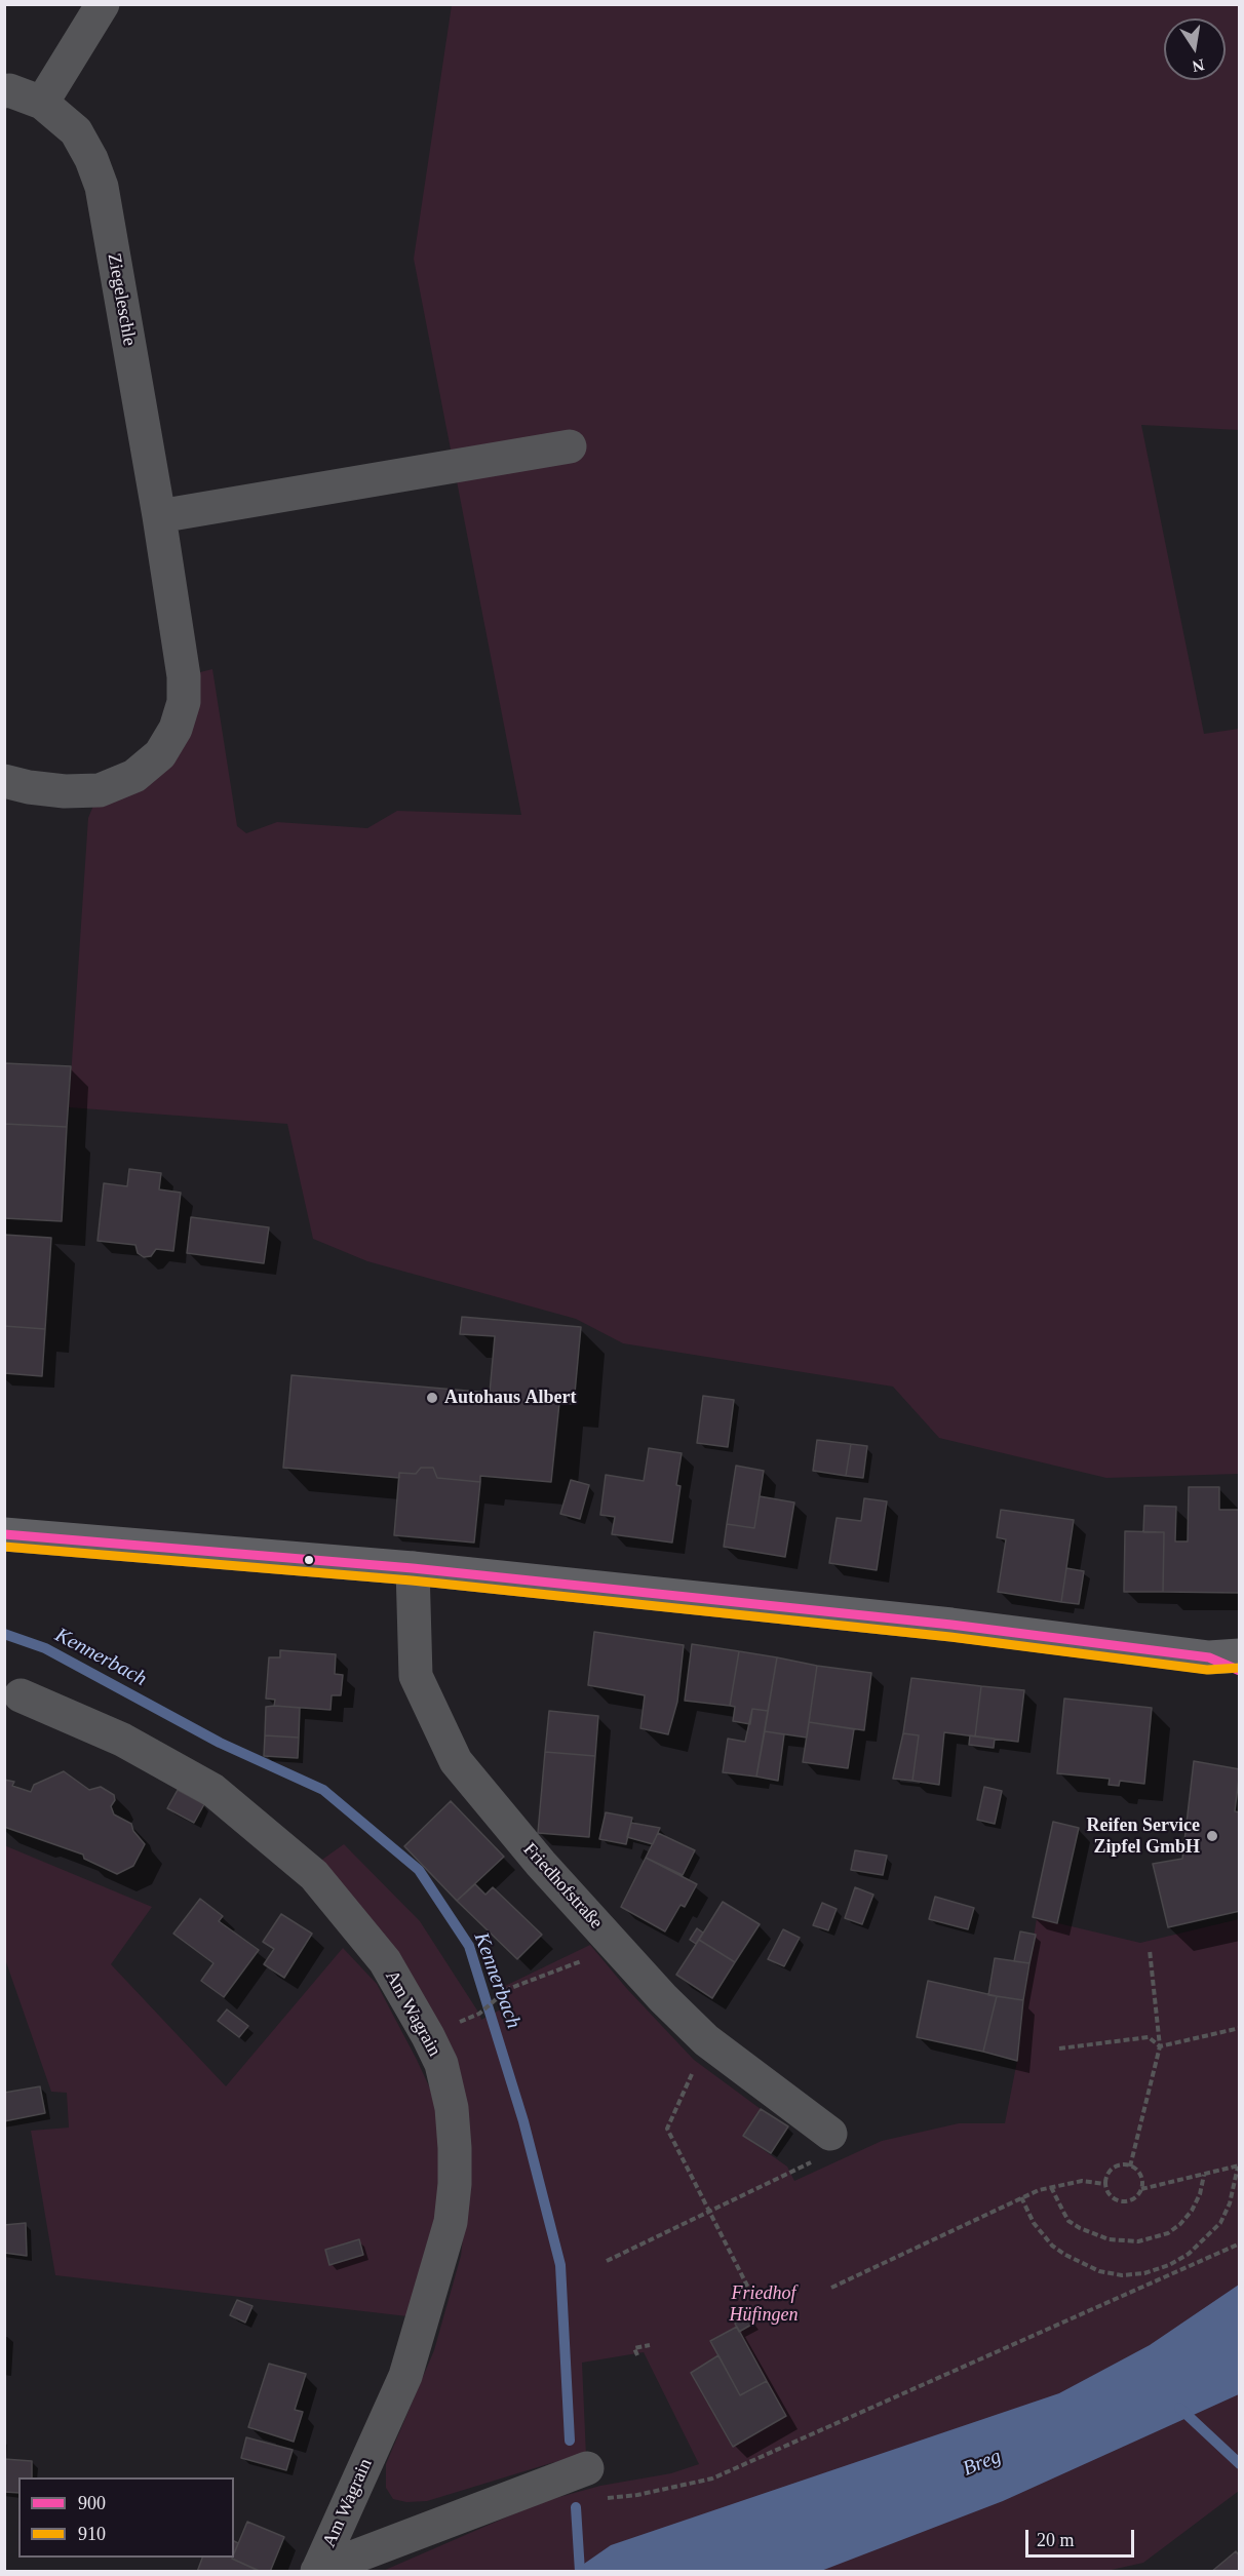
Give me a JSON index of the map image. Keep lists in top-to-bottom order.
{
  "streets": {
    "street": ["Ziegeleschle", "Friedhofstraße", "Am Wagrain"]
  },
  "water": ["Kennerbach", "Breg"],
  "parks": ["Friedhof Hüfingen"],
  "places": ["Autohaus Albert", "Reifen Service Zipfel GmbH"],
  "lines": ["transit line 900", "transit line 910"],
  "legend": ["900", "910"],
  "scale_bar": "20 m",
  "north": "bottom"
}
